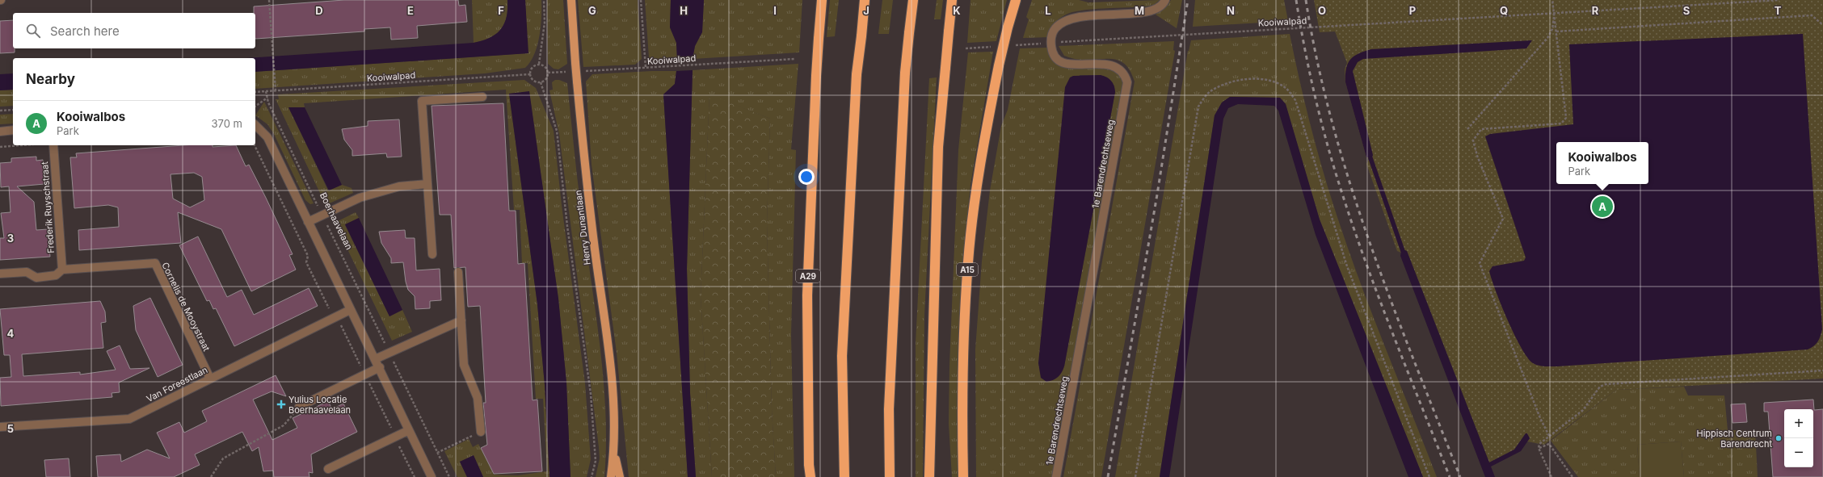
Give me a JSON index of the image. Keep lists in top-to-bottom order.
{
  "streets": {
    "highway": ["A15", "A29"],
    "main road": ["Henry Dunantlaan"],
    "street": [
      "1e Barendrechtseweg",
      "Frederik Ruyschstraat",
      "Cornelis de Mooystraat",
      "Van Foreestlaan"
    ],
    "path": ["Kooiwalpad", "Boerhaavelaan"]
  },
  "crossings": [
    ["Kooiwalpad", "1e Barendrechtseweg"],
    ["Kooiwalpad", "Boerhaavelaan"],
    ["Kooiwalpad", "Henry Dunantlaan"],
    ["Frederik Ruyschstraat", "Cornelis de Mooystraat"],
    ["Cornelis de Mooystraat", "Van Foreestlaan"]
  ],
  "places": {
    "health": ["Yulius Locatie Boerhaavelaan"],
    "other": ["Hippisch Centrum Barendrecht"]
  },
  "page": {
    "search": "Search here",
    "heading": "Nearby",
    "list": [
      {
        "mark": "A",
        "name": "Kooiwalbos",
        "note": "Park",
        "value": "370 m"
      }
    ],
    "popup": ["Kooiwalbos", "Park"],
    "pins": "A",
    "map_buttons": ["+", "−"]
  },
  "grid": {
    "columns": [
      "D",
      "E",
      "F",
      "G",
      "H",
      "I",
      "J",
      "K",
      "L",
      "M",
      "N",
      "O",
      "P",
      "Q",
      "R",
      "S",
      "T"
    ],
    "rows": ["3", "4", "5"]
  }
}
